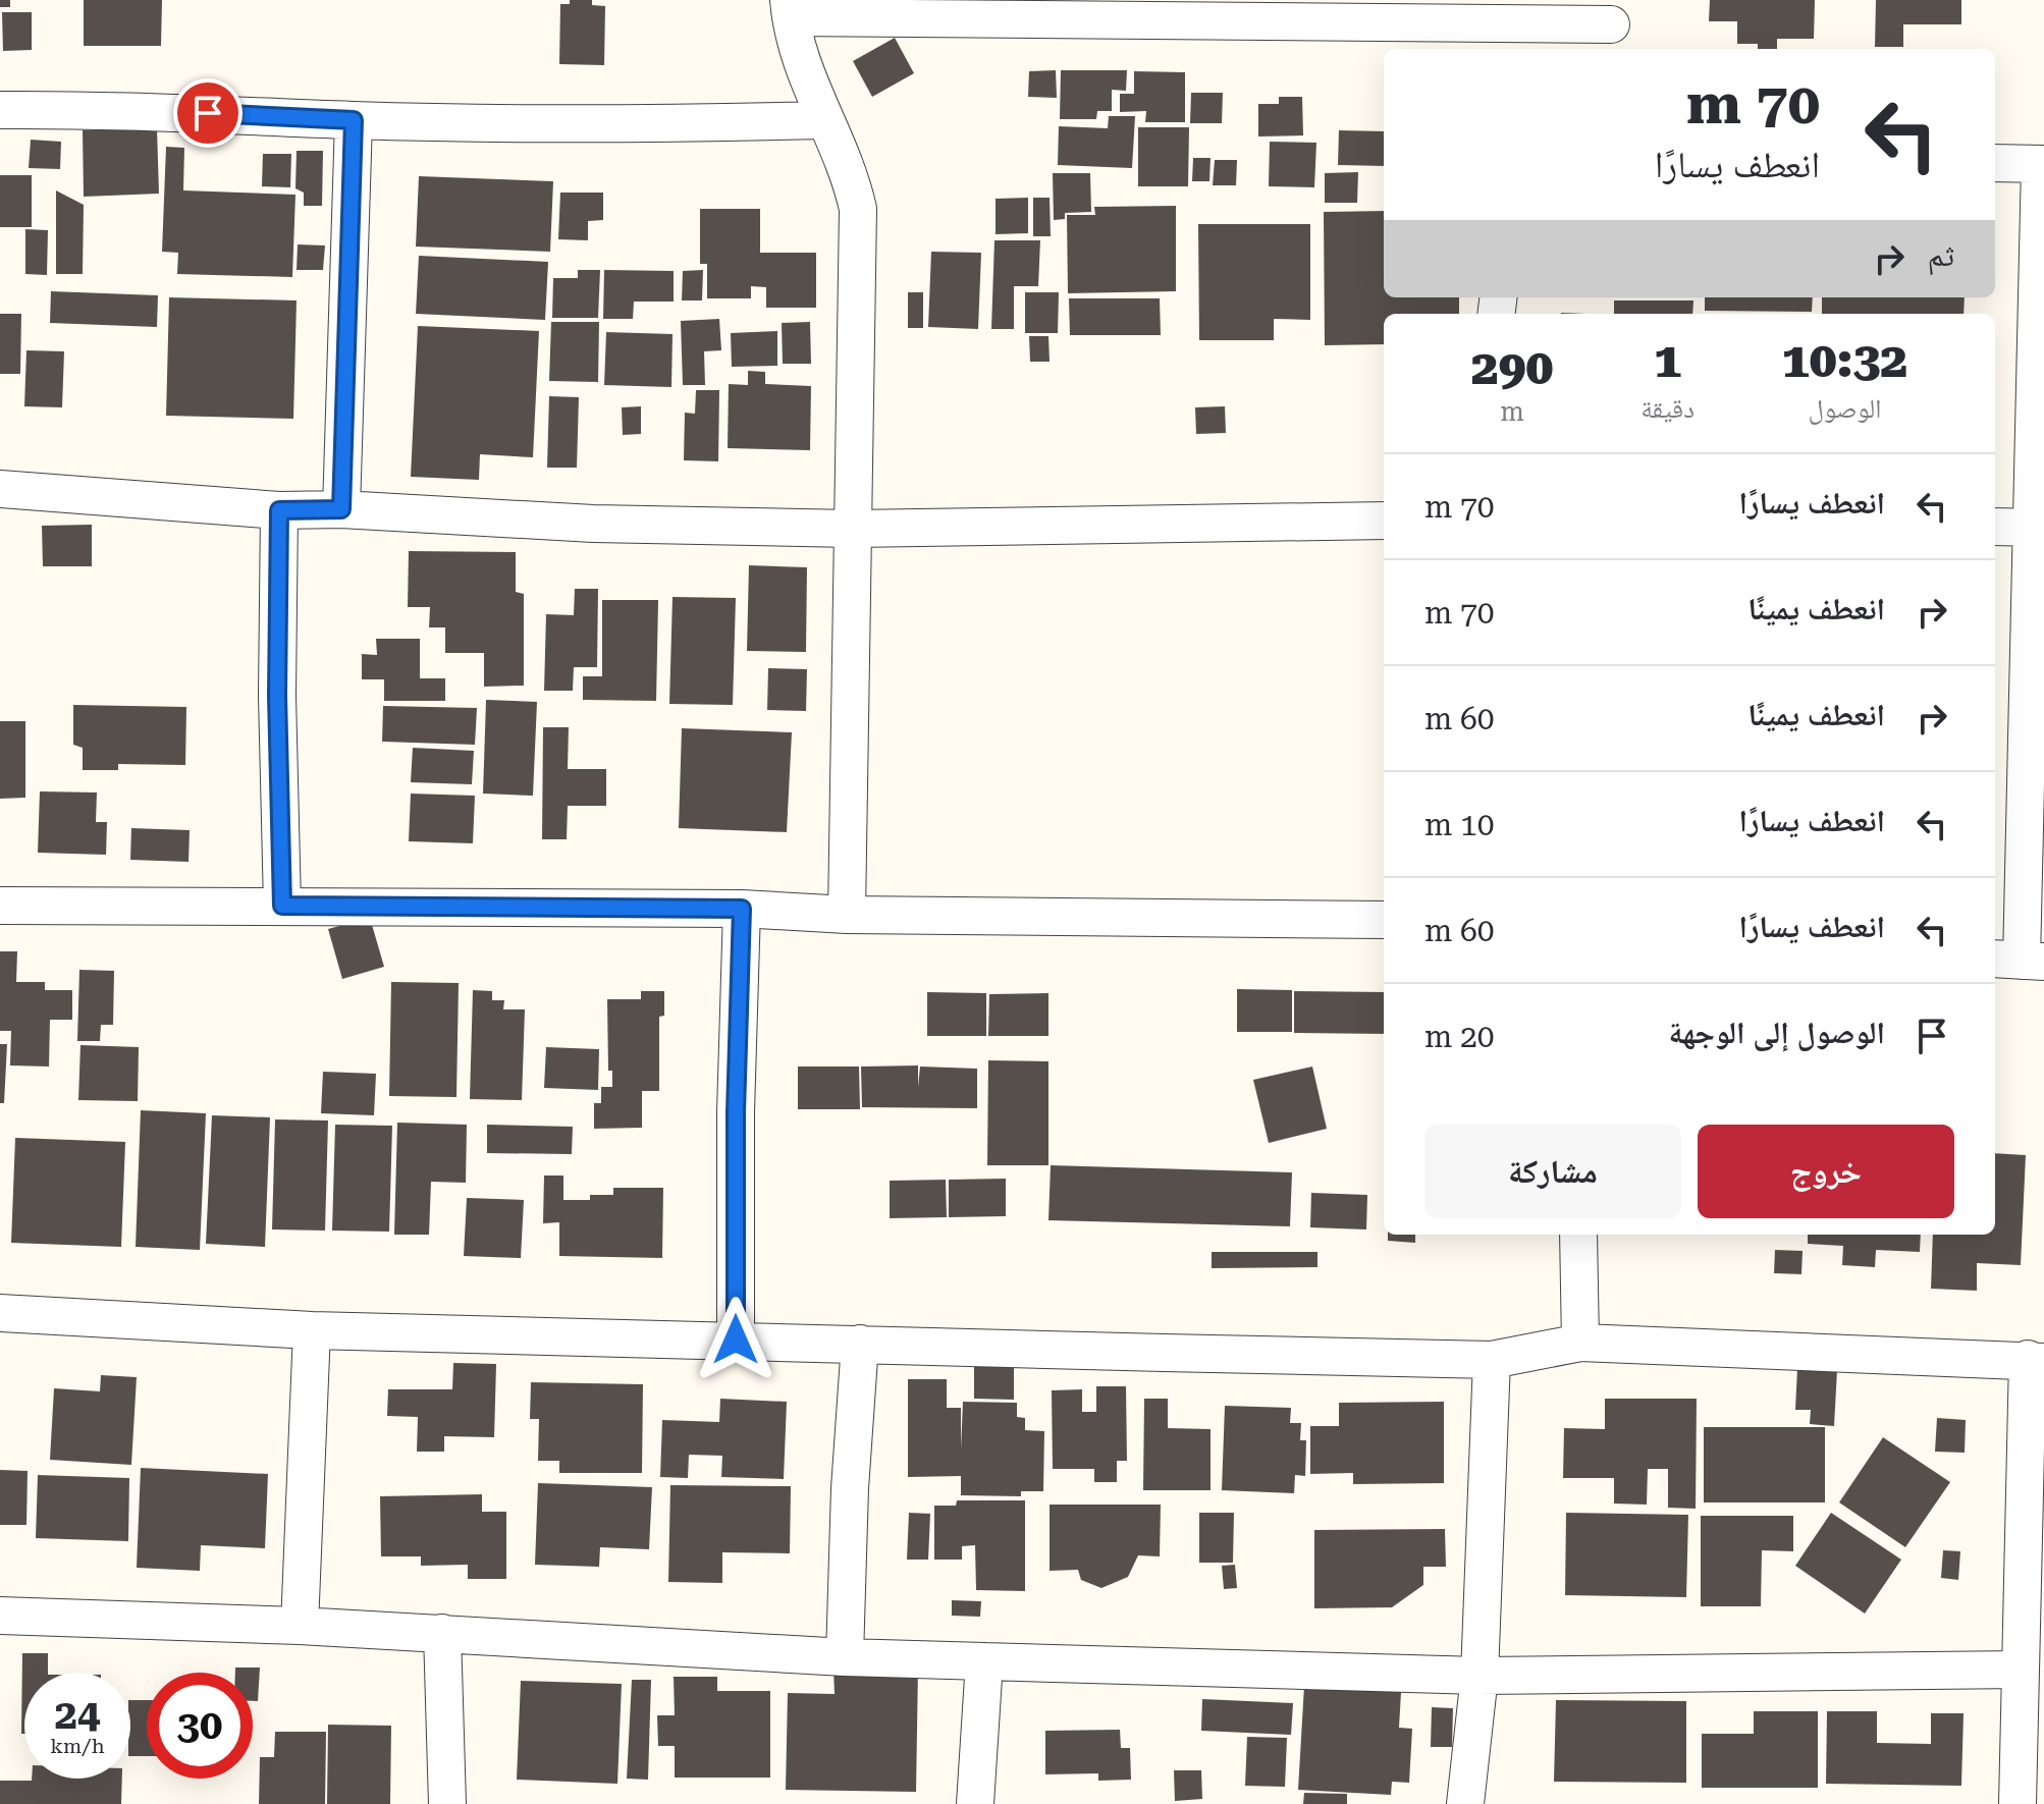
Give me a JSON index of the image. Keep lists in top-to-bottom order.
{
  "page": {
    "turn": ["70 m", "انعطف يسارًا"],
    "then": "ثم",
    "eta": [
      "10:32",
      "الوصول",
      "1",
      "دقيقة",
      "290",
      "m"
    ],
    "list": [
      {
        "name": "انعطف يسارًا",
        "value": "70 m"
      },
      {
        "name": "انعطف يمينًا",
        "value": "70 m"
      },
      {
        "name": "انعطف يمينًا",
        "value": "60 m"
      },
      {
        "name": "انعطف يسارًا",
        "value": "10 m"
      },
      {
        "name": "انعطف يسارًا",
        "value": "60 m"
      },
      {
        "name": "الوصول إلى الوجهة",
        "value": "20 m"
      }
    ],
    "buttons": ["خروج", "مشاركة"],
    "speed": "24 km/h",
    "limit": "30"
  }
}
